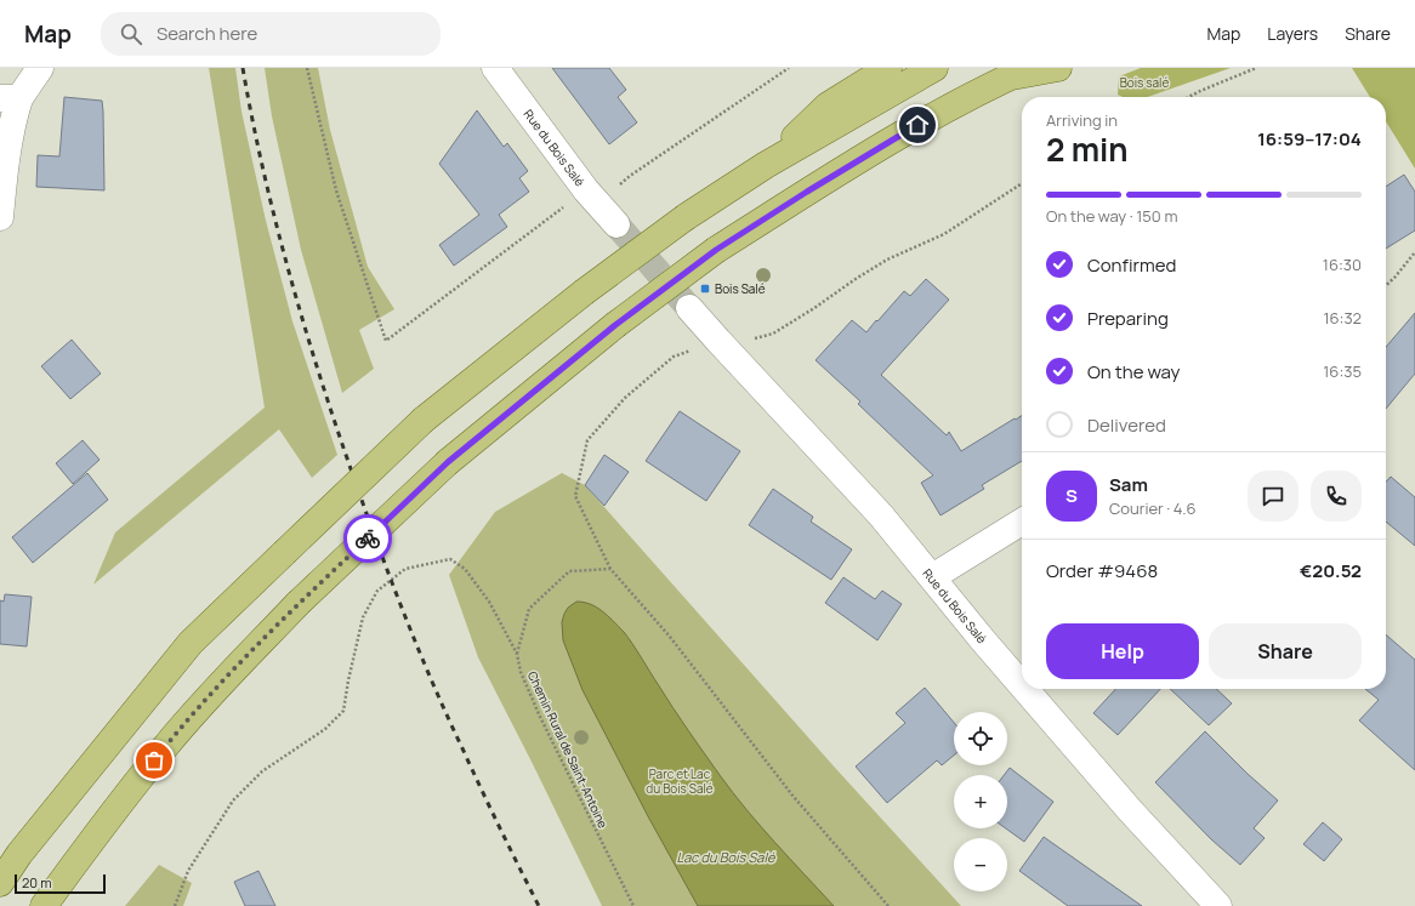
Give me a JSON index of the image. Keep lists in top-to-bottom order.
{
  "streets": {
    "street": ["Rue du Bois Salé"],
    "path": ["Chemin Rural de Saint-Antoine"]
  },
  "water": ["Lac du Bois Salé"],
  "parks": ["Bois salé", "Parc et Lac du Bois Salé"],
  "places": {
    "transit": ["Bois Salé"]
  },
  "scale_bar": "20 m",
  "page": {
    "header": "Map",
    "search": "Search here",
    "nav": ["Map", "Layers", "Share"],
    "heading": ["2 min", "Arriving in", "16:59–17:04"],
    "panel": [
      "Sam",
      "Courier · 4.6",
      "Order #9468",
      "€20.52"
    ],
    "bar": "On the way · 150 m",
    "list": [
      ["Confirmed", "16:30"],
      ["Preparing", "16:32"],
      ["On the way", "16:35"],
      "Delivered"
    ],
    "round": "S",
    "buttons": ["Help", "Share"],
    "map_buttons": ["+", "−"],
    "scale": "20 m"
  }
}
